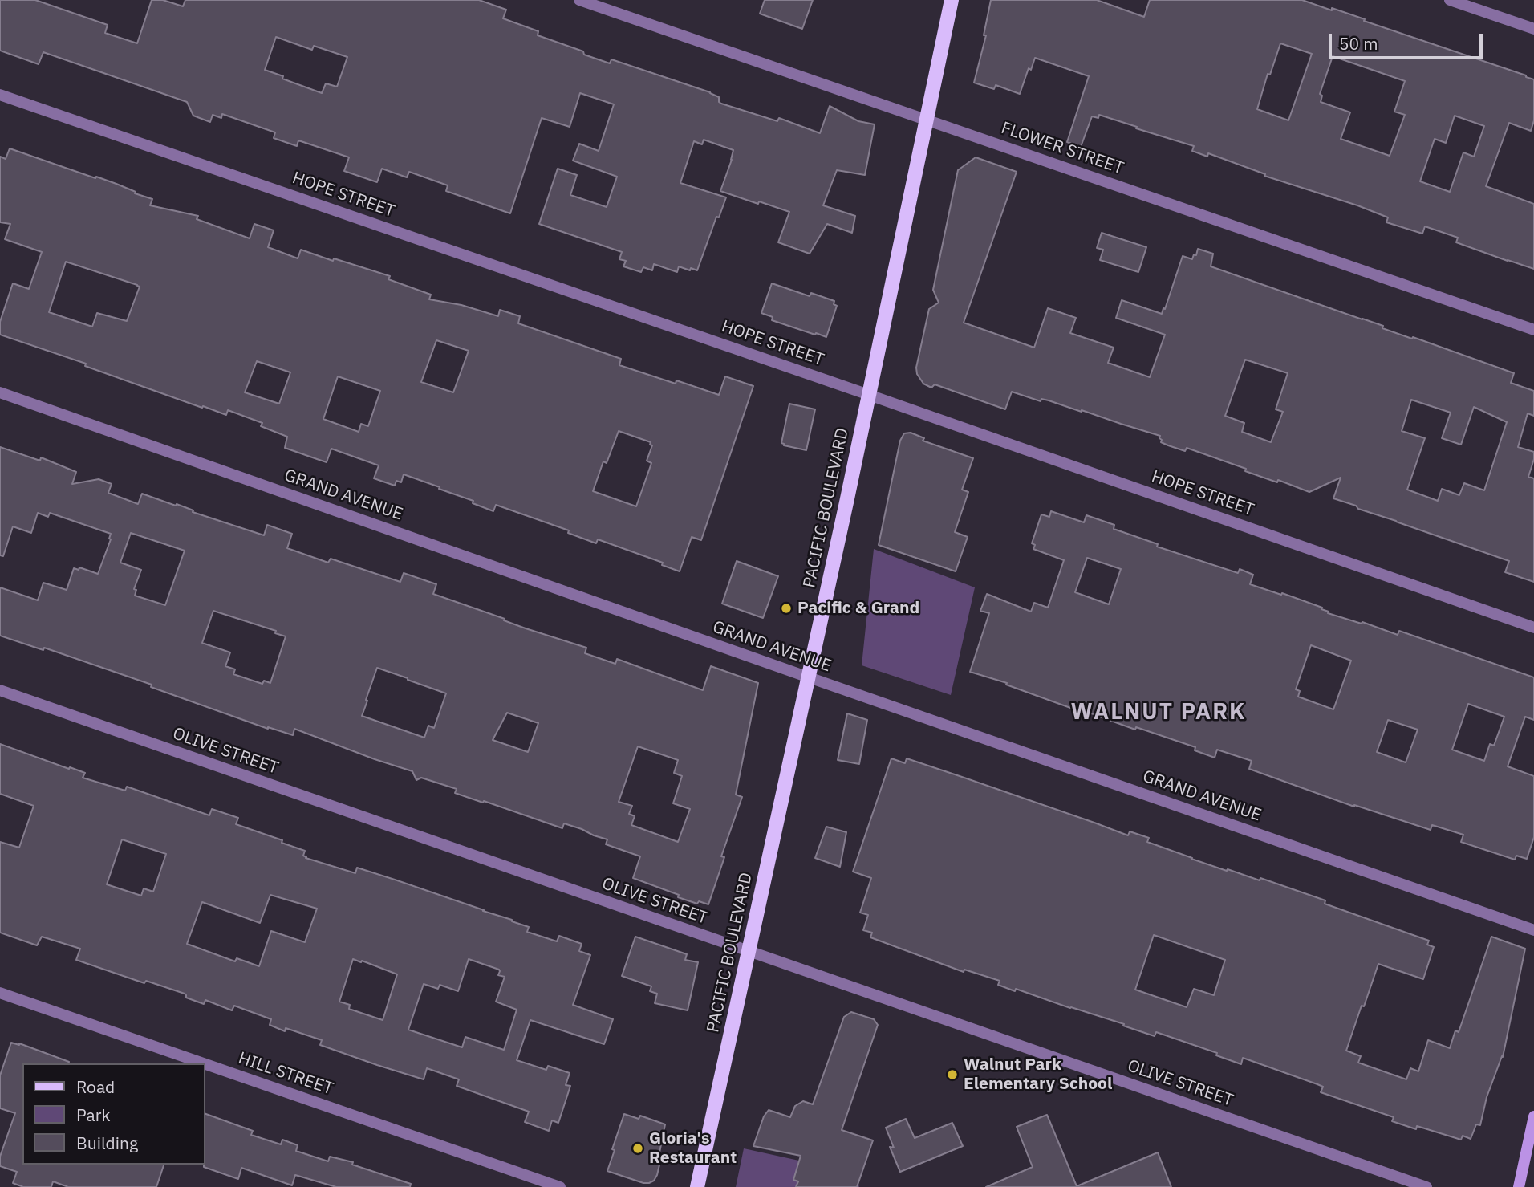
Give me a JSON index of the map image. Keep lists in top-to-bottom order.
{
  "streets": {
    "main road": ["PACIFIC BOULEVARD"],
    "street": [
      "FLOWER STREET",
      "HOPE STREET",
      "GRAND AVENUE",
      "OLIVE STREET",
      "HILL STREET"
    ]
  },
  "crossings": [
    ["FLOWER STREET", "PACIFIC BOULEVARD"],
    ["HOPE STREET", "PACIFIC BOULEVARD"],
    ["GRAND AVENUE", "PACIFIC BOULEVARD"],
    ["PACIFIC BOULEVARD", "OLIVE STREET"]
  ],
  "districts": ["WALNUT PARK"],
  "places": ["Pacific & Grand", "Walnut Park Elementary School", "Gloria's Restaurant"],
  "legend": ["Road", "Park", "Building"],
  "scale_bar": "50 m"
}
